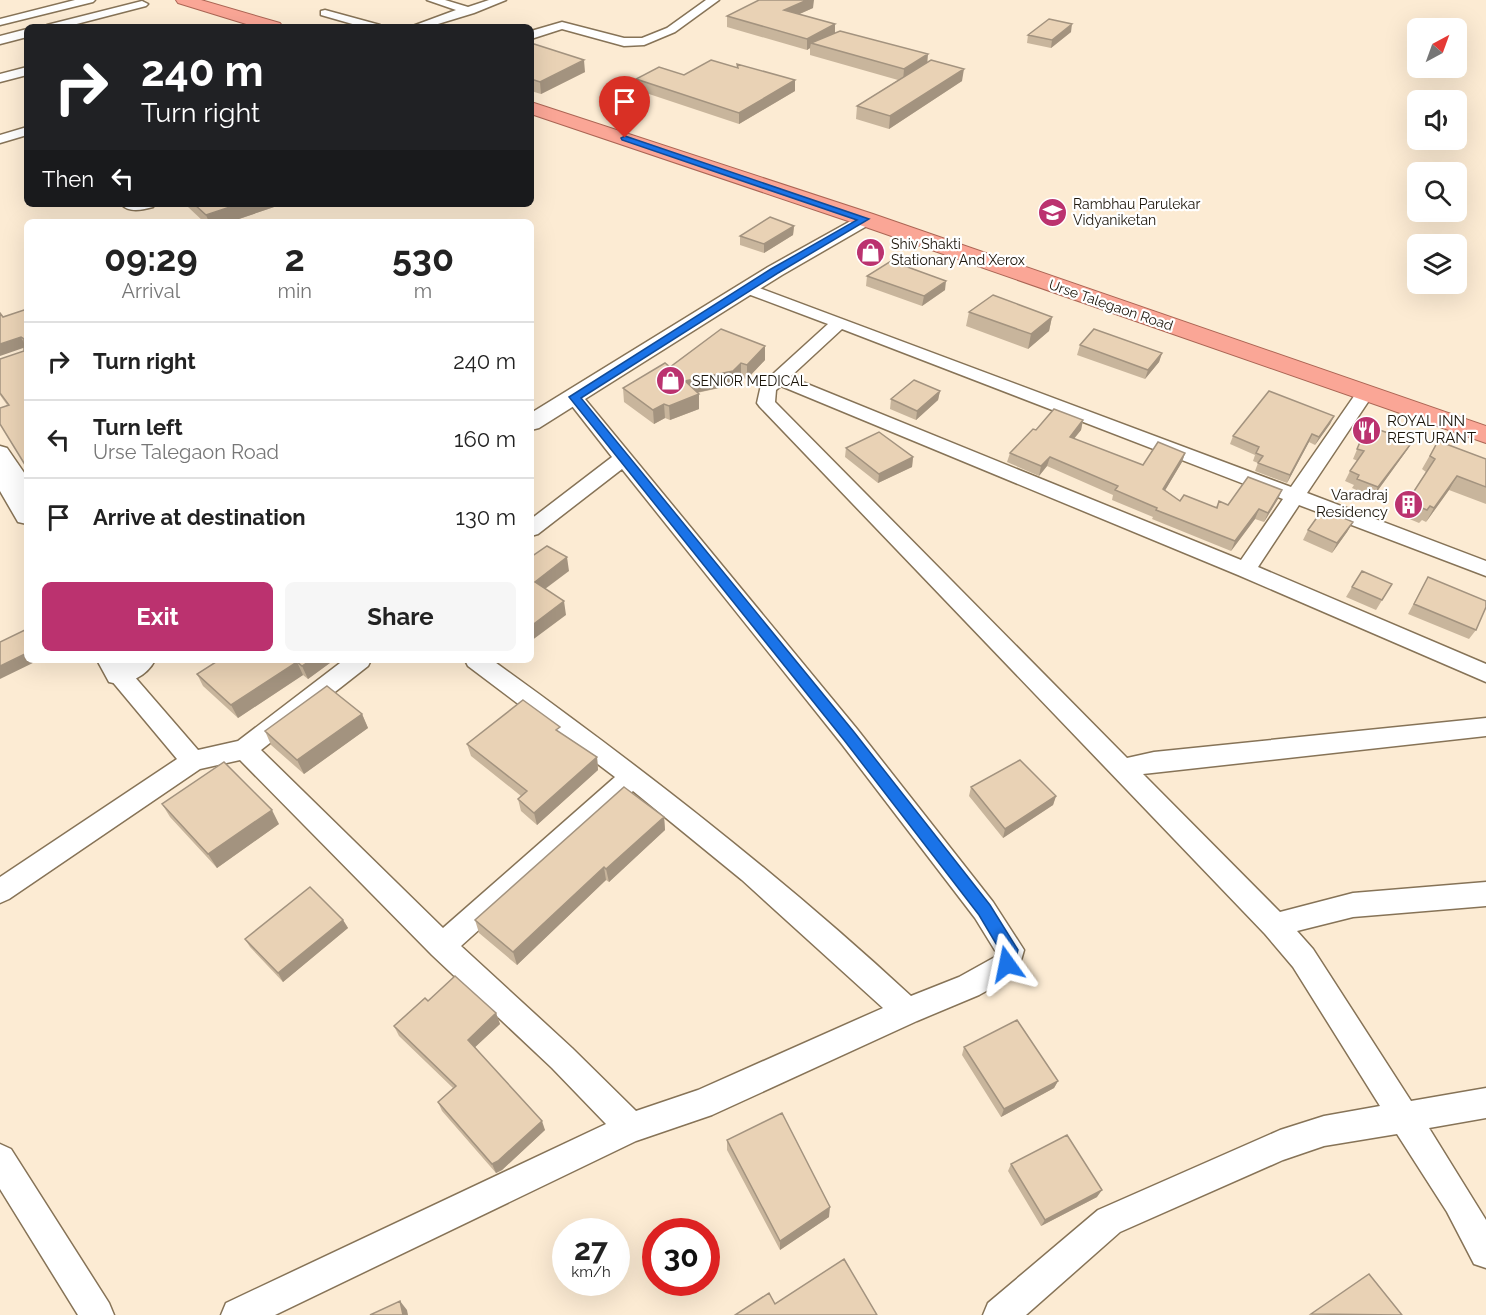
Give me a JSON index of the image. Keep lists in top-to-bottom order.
{
  "streets": {
    "highway": ["Urse Talegaon Road"]
  },
  "places": {
    "school or university": ["Rambhau Parulekar Vidyaniketan"],
    "shop": ["Shiv Shakti Stationary And Xerox", "SENIOR MEDICAL"],
    "restaurant": ["ROYAL INN RESTURANT"],
    "building": ["Varadraj Residency"]
  },
  "north": "top right",
  "page": {
    "turn": ["240 m", "Turn right"],
    "then": "Then",
    "eta": [
      "09:29",
      "Arrival",
      "2",
      "min",
      "530",
      "m"
    ],
    "list": [
      {
        "name": "Turn right",
        "value": "240 m"
      },
      {
        "name": "Turn left",
        "note": "Urse Talegaon Road",
        "value": "160 m"
      },
      {
        "name": "Arrive at destination",
        "value": "130 m"
      }
    ],
    "buttons": ["Exit", "Share"],
    "speed": "27 km/h",
    "limit": "30"
  }
}
